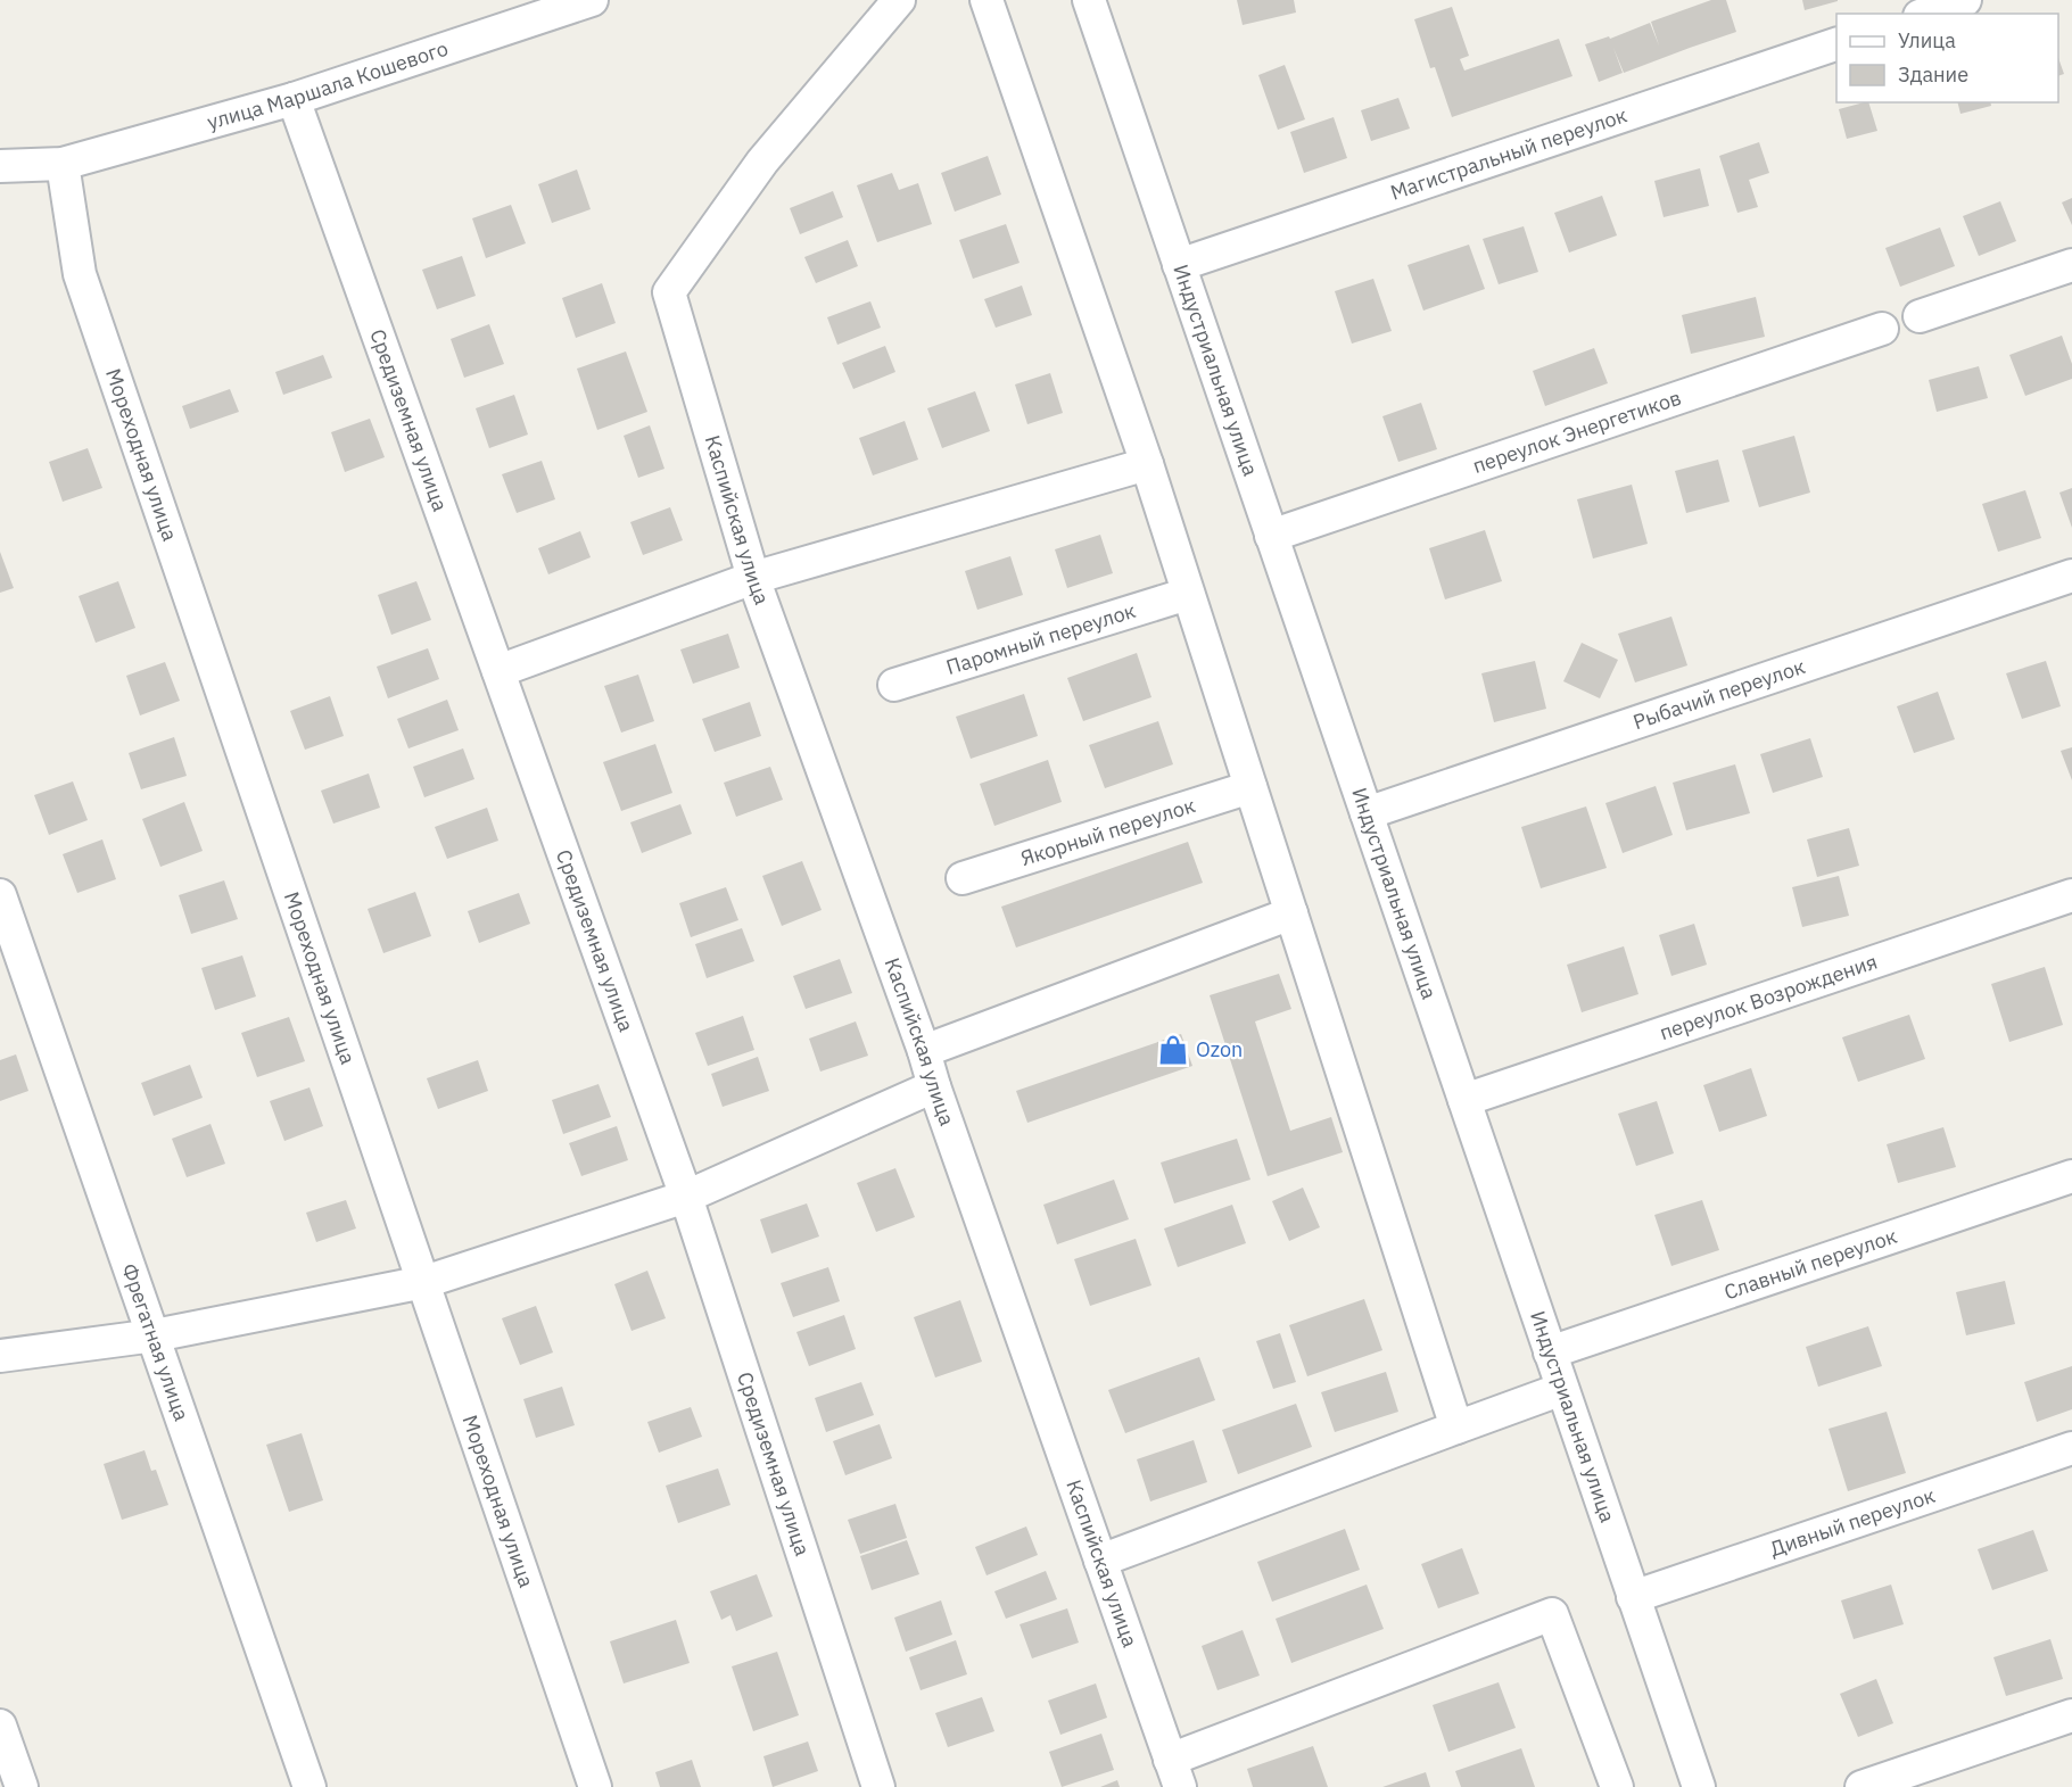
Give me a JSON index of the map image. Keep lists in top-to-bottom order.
{
  "streets": {
    "street": [
      "улица Маршала Кошевого",
      "Магистральный переулок",
      "Индустриальная улица",
      "Средиземная улица",
      "переулок Энергетиков",
      "Мореходная улица",
      "Каспийская улица",
      "Паромный переулок",
      "Рыбачий переулок",
      "Якорный переулок",
      "переулок Возрождения",
      "Славный переулок",
      "Фрегатная улица",
      "Дивный переулок"
    ]
  },
  "crossings": [
    ["улица Маршала Кошевого", "Средиземная улица"],
    ["улица Маршала Кошевого", "Мореходная улица"],
    ["Магистральный переулок", "Индустриальная улица"],
    ["Индустриальная улица", "переулок Энергетиков"],
    ["Индустриальная улица", "Рыбачий переулок"],
    ["Индустриальная улица", "переулок Возрождения"],
    ["Индустриальная улица", "Славный переулок"],
    ["Индустриальная улица", "Дивный переулок"]
  ],
  "places": {
    "shop": ["Ozon"]
  },
  "legend": ["Улица", "Здание"]
}
